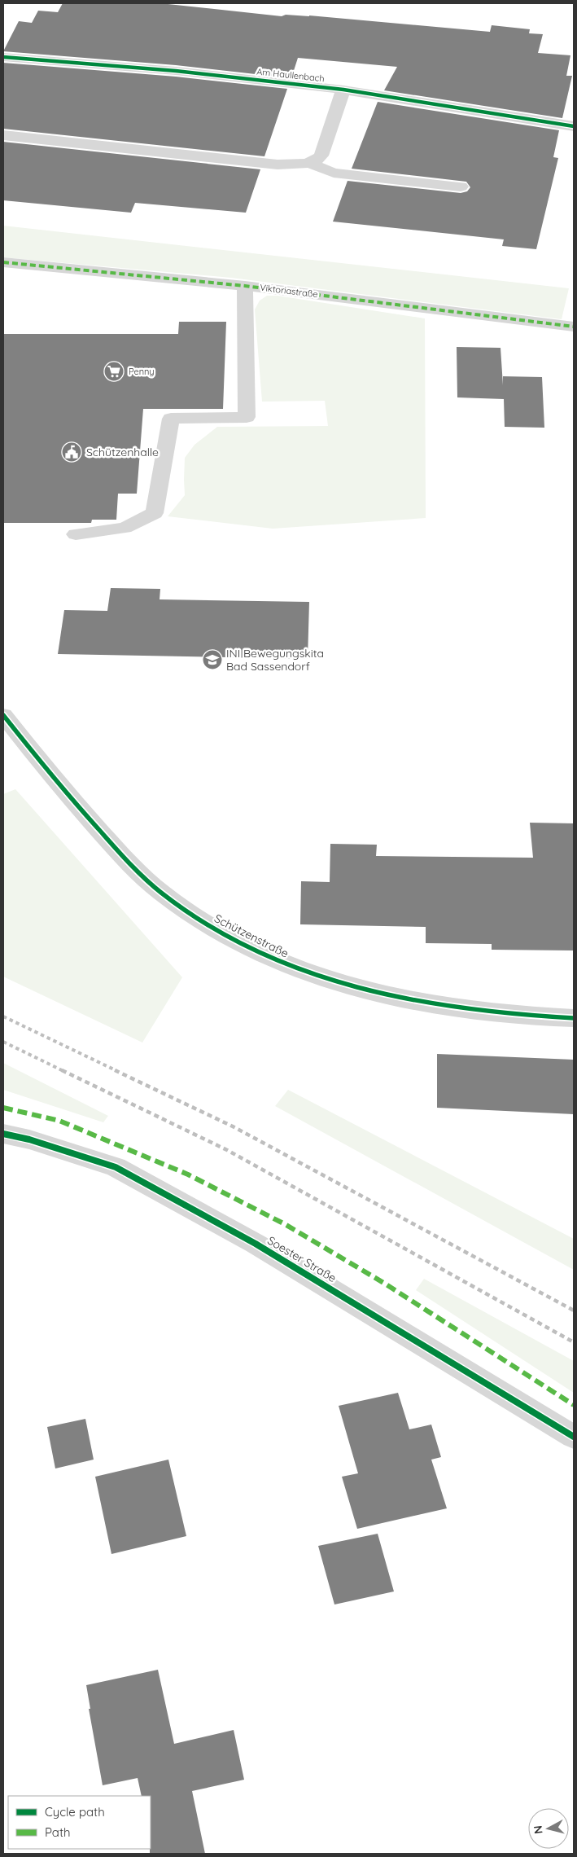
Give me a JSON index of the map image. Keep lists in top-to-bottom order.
{
  "streets": {
    "street": [
      "Am Haullenbach",
      "Viktoriastraße",
      "Schützenstraße",
      "Soester Straße"
    ]
  },
  "places": {
    "supermarket": ["Penny"],
    "public building": ["Schützenhalle"],
    "school or university": ["INI Bewegungskita Bad Sassendorf"]
  },
  "legend": ["Cycle path", "Path"],
  "north": "left"
}
